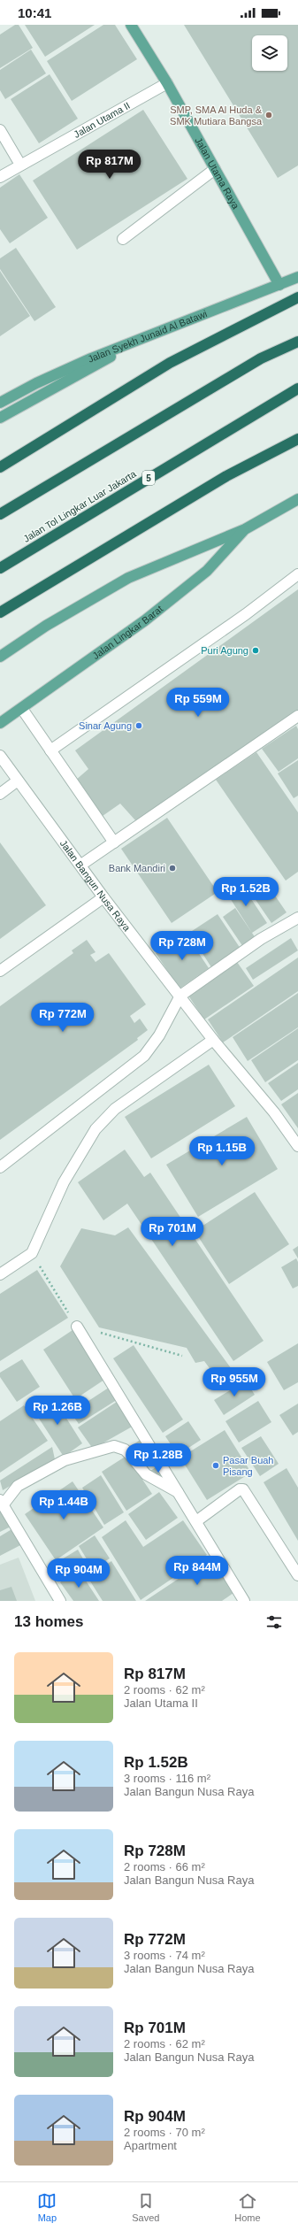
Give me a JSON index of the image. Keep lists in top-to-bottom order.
{
  "streets": {
    "highway": ["5", "Jalan Tol Lingkar Luar Jakarta"],
    "main road": ["Jalan Utama Raya", "Jalan Syekh Junaid Al Batawi", "Jalan Lingkar Barat"],
    "street": ["Jalan Utama II", "Jalan Bangun Nusa Raya"]
  },
  "crossings": [
    ["Jalan Utama II", "Jalan Utama Raya"],
    ["Jalan Utama Raya", "Jalan Syekh Junaid Al Batawi"]
  ],
  "places": [
    "SMP, SMA Al Huda & SMK Mutiara Bangsa",
    "Puri Agung",
    "Sinar Agung",
    "Bank Mandiri",
    "Pasar Buah Pisang"
  ],
  "page": {
    "status": "10:41",
    "price": [
      "Rp 817M",
      "Rp 559M",
      "Rp 1.52B",
      "Rp 728M",
      "Rp 772M",
      "Rp 1.15B",
      "Rp 701M",
      "Rp 955M",
      "Rp 1.26B",
      "Rp 1.28B",
      "Rp 1.44B",
      "Rp 844M",
      "Rp 904M"
    ],
    "heading": "13 homes",
    "list": [
      {
        "name": "Rp 817M",
        "note": "2 rooms · 62 m² · Jalan Utama II"
      },
      {
        "name": "Rp 1.52B",
        "note": "3 rooms · 116 m² · Jalan Bangun Nusa Raya"
      },
      {
        "name": "Rp 728M",
        "note": "2 rooms · 66 m² · Jalan Bangun Nusa Raya"
      },
      {
        "name": "Rp 772M",
        "note": "3 rooms · 74 m² · Jalan Bangun Nusa Raya"
      },
      {
        "name": "Rp 701M",
        "note": "2 rooms · 62 m² · Jalan Bangun Nusa Raya"
      },
      {
        "name": "Rp 904M",
        "note": "2 rooms · 70 m² · Apartment"
      }
    ],
    "tabs": ["Map", "Saved", "Home"]
  }
}
